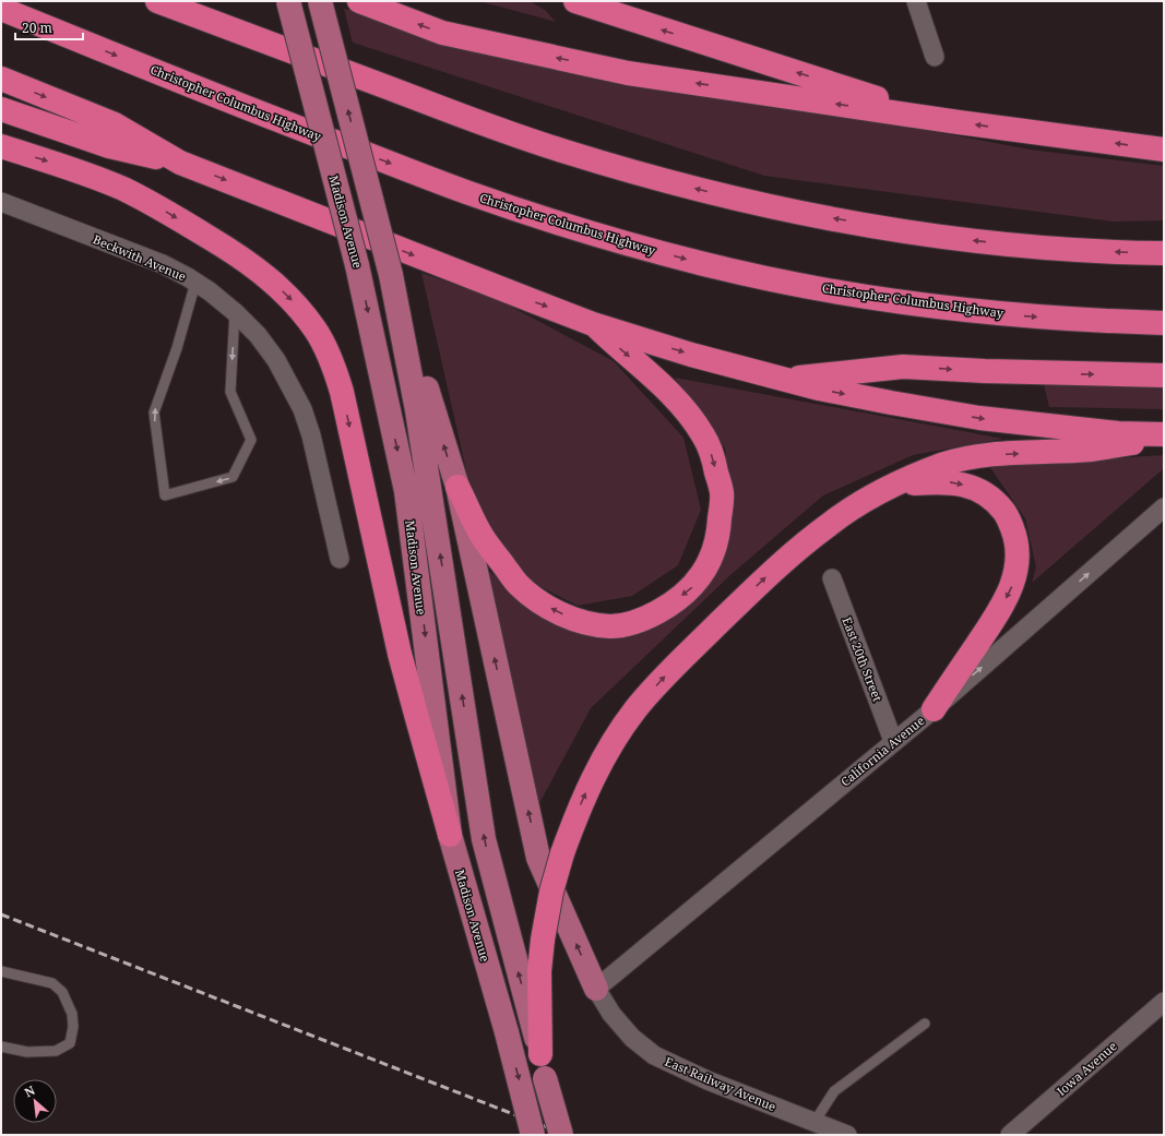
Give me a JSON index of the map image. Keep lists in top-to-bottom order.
{
  "streets": {
    "highway": ["Christopher Columbus Highway"],
    "main road": ["Madison Avenue"],
    "street": [
      "Beckwith Avenue",
      "East 20th Street",
      "California Avenue",
      "Iowa Avenue",
      "East Railway Avenue"
    ]
  },
  "crossings": [
    ["East 20th Street", "California Avenue"],
    ["California Avenue", "East Railway Avenue"]
  ],
  "one_way": ["California Avenue"],
  "scale_bar": "20 m",
  "north": "top left"
}
